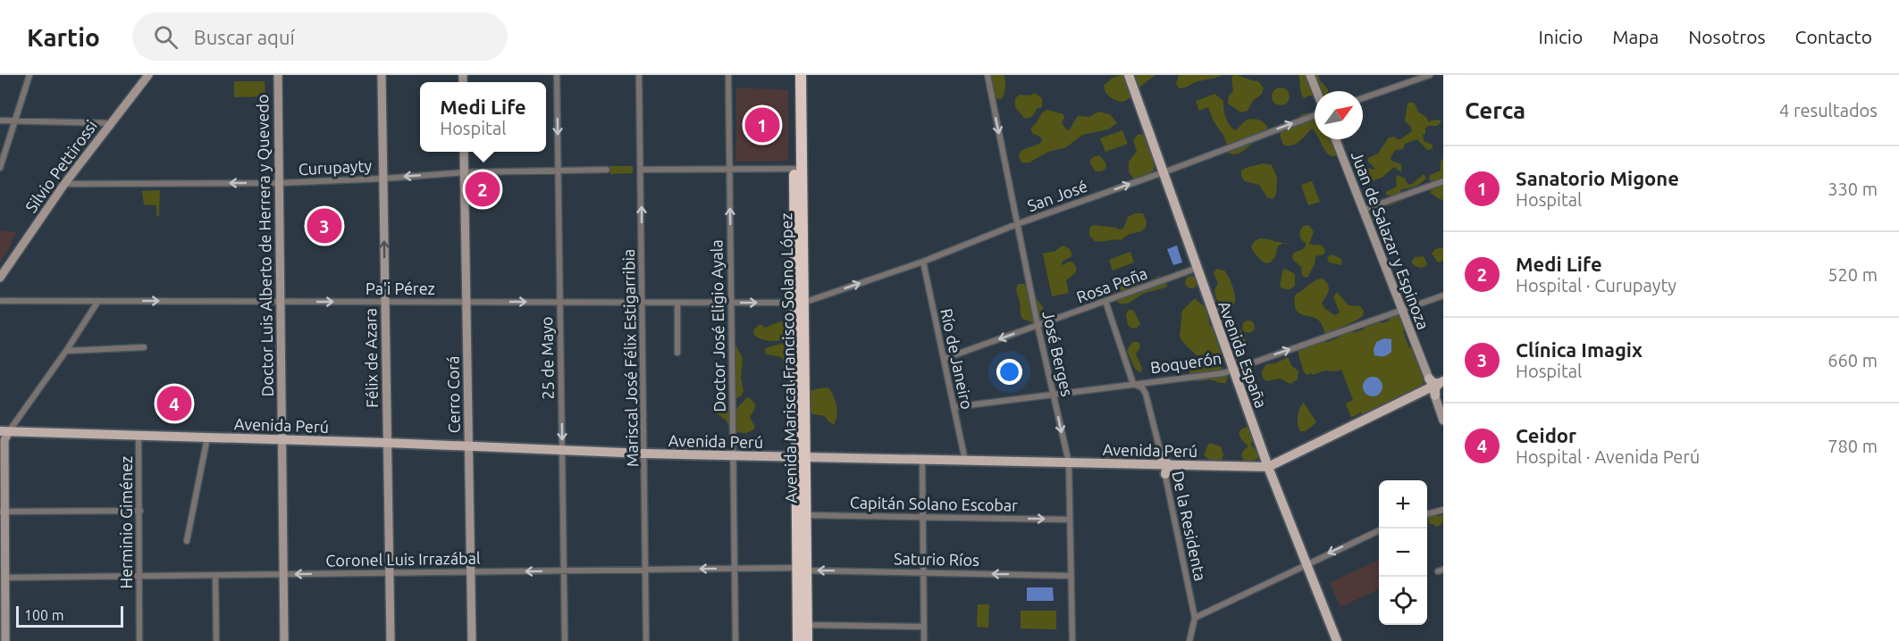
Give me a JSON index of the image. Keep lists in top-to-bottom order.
{
  "streets": {
    "highway": ["Avenida Mariscal Francisco Solano López"],
    "main road": ["Avenida España", "Avenida Perú"],
    "street": [
      "Silvio Pettirossi",
      "Curupayty",
      "San José",
      "Juan de Salazar y Espinoza",
      "Doctor Luis Alberto de Herrera y Quevedo",
      "Rosa Peña",
      "Pa'i Pérez",
      "Doctor José Eligio Ayala",
      "José Berges",
      "Félix de Azara",
      "25 de Mayo",
      "Mariscal José Félix Estigarribia",
      "Río de Janeiro",
      "Boquerón",
      "Cerro Corá",
      "Capitán Solano Escobar",
      "Herminio Giménez",
      "De la Residenta",
      "Coronel Luis Irrazábal",
      "Saturio Ríos"
    ]
  },
  "crossings": [
    ["Silvio Pettirossi", "Curupayty"],
    ["Curupayty", "Doctor Luis Alberto de Herrera y Quevedo"],
    ["Curupayty", "Félix de Azara"],
    ["Curupayty", "25 de Mayo"],
    ["Curupayty", "Cerro Corá"],
    ["San José", "Pa'i Pérez"],
    ["San José", "José Berges"],
    ["San José", "Avenida España"],
    ["San José", "Avenida Mariscal Francisco Solano López"],
    ["San José", "Río de Janeiro"],
    ["Juan de Salazar y Espinoza", "Boquerón"],
    ["Juan de Salazar y Espinoza", "Avenida Perú"],
    ["Doctor Luis Alberto de Herrera y Quevedo", "Pa'i Pérez"],
    ["Doctor Luis Alberto de Herrera y Quevedo", "Avenida Perú"],
    ["Doctor Luis Alberto de Herrera y Quevedo", "Coronel Luis Irrazábal"],
    ["Rosa Peña", "José Berges"],
    ["Rosa Peña", "Avenida España"],
    ["Rosa Peña", "Río de Janeiro"],
    ["Pa'i Pérez", "Doctor José Eligio Ayala"],
    ["Pa'i Pérez", "Félix de Azara"],
    ["Pa'i Pérez", "25 de Mayo"],
    ["Pa'i Pérez", "Mariscal José Félix Estigarribia"],
    ["Pa'i Pérez", "Avenida Mariscal Francisco Solano López"],
    ["Pa'i Pérez", "Cerro Corá"],
    ["Doctor José Eligio Ayala", "Avenida Perú"],
    ["Doctor José Eligio Ayala", "Coronel Luis Irrazábal"],
    ["José Berges", "Boquerón"],
    ["José Berges", "Avenida Perú"],
    ["José Berges", "Capitán Solano Escobar"],
    ["José Berges", "Saturio Ríos"],
    ["Avenida España", "Boquerón"],
    ["Avenida España", "Avenida Perú"],
    ["Félix de Azara", "Avenida Perú"],
    ["Félix de Azara", "Coronel Luis Irrazábal"],
    ["25 de Mayo", "Avenida Perú"],
    ["25 de Mayo", "Coronel Luis Irrazábal"],
    ["Mariscal José Félix Estigarribia", "Avenida Perú"],
    ["Mariscal José Félix Estigarribia", "Coronel Luis Irrazábal"],
    ["Avenida Mariscal Francisco Solano López", "Avenida Perú"],
    ["Avenida Mariscal Francisco Solano López", "Capitán Solano Escobar"],
    ["Avenida Mariscal Francisco Solano López", "Coronel Luis Irrazábal"],
    ["Avenida Mariscal Francisco Solano López", "Saturio Ríos"],
    ["Río de Janeiro", "Boquerón"],
    ["Río de Janeiro", "Avenida Perú"],
    ["Cerro Corá", "Avenida Perú"],
    ["Cerro Corá", "Coronel Luis Irrazábal"],
    ["Avenida Perú", "Herminio Giménez"],
    ["Avenida Perú", "De la Residenta"],
    ["Herminio Giménez", "Coronel Luis Irrazábal"],
    ["Coronel Luis Irrazábal", "Saturio Ríos"]
  ],
  "one_way": [
    "Curupayty",
    "San José",
    "Rosa Peña",
    "Pa'i Pérez",
    "José Berges",
    "25 de Mayo",
    "Boquerón",
    "Capitán Solano Escobar",
    "Coronel Luis Irrazábal",
    "Saturio Ríos"
  ],
  "scale_bar": "100 m",
  "north": "top right",
  "page": {
    "header": "Kartio",
    "search": "Buscar aquí",
    "nav": [
      "Inicio",
      "Mapa",
      "Nosotros",
      "Contacto"
    ],
    "heading": ["Cerca", "4 resultados"],
    "popup": ["Medi Life", "Hospital"],
    "pins": [
      "1",
      "2",
      "3",
      "4"
    ],
    "list": [
      {
        "mark": "1",
        "name": "Sanatorio Migone",
        "note": "Hospital",
        "value": "330 m"
      },
      {
        "mark": "2",
        "name": "Medi Life",
        "note": "Hospital · Curupayty",
        "value": "520 m"
      },
      {
        "mark": "3",
        "name": "Clínica Imagix",
        "note": "Hospital",
        "value": "660 m"
      },
      {
        "mark": "4",
        "name": "Ceidor",
        "note": "Hospital · Avenida Perú",
        "value": "780 m"
      }
    ],
    "map_buttons": ["+", "−"],
    "scale": "100 m"
  }
}
